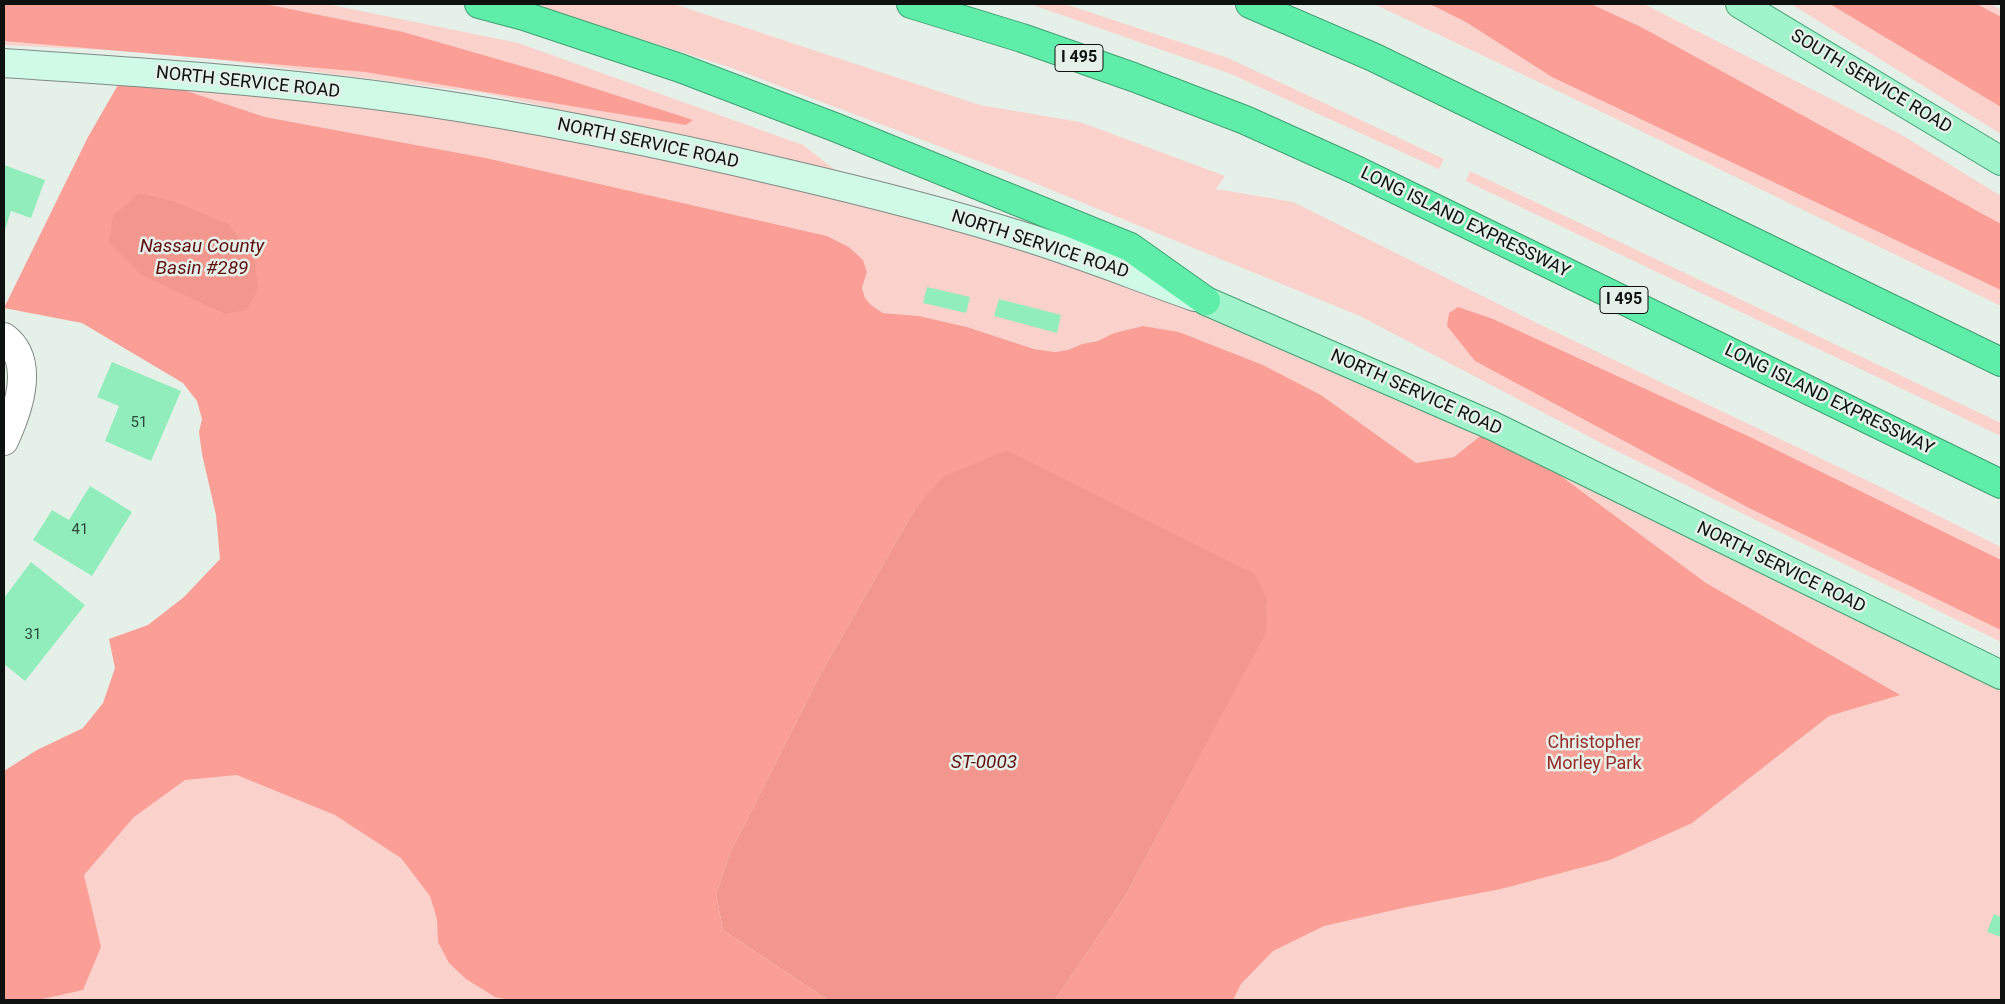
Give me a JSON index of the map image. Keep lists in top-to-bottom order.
{
  "streets": {
    "highway": ["I 495", "LONG ISLAND EXPRESSWAY"],
    "main road": ["SOUTH SERVICE ROAD", "NORTH SERVICE ROAD"]
  },
  "water": ["Nassau County Basin #289", "ST-0003"],
  "parks": ["Christopher Morley Park"],
  "house_numbers": ["51", "41", "31"]
}
